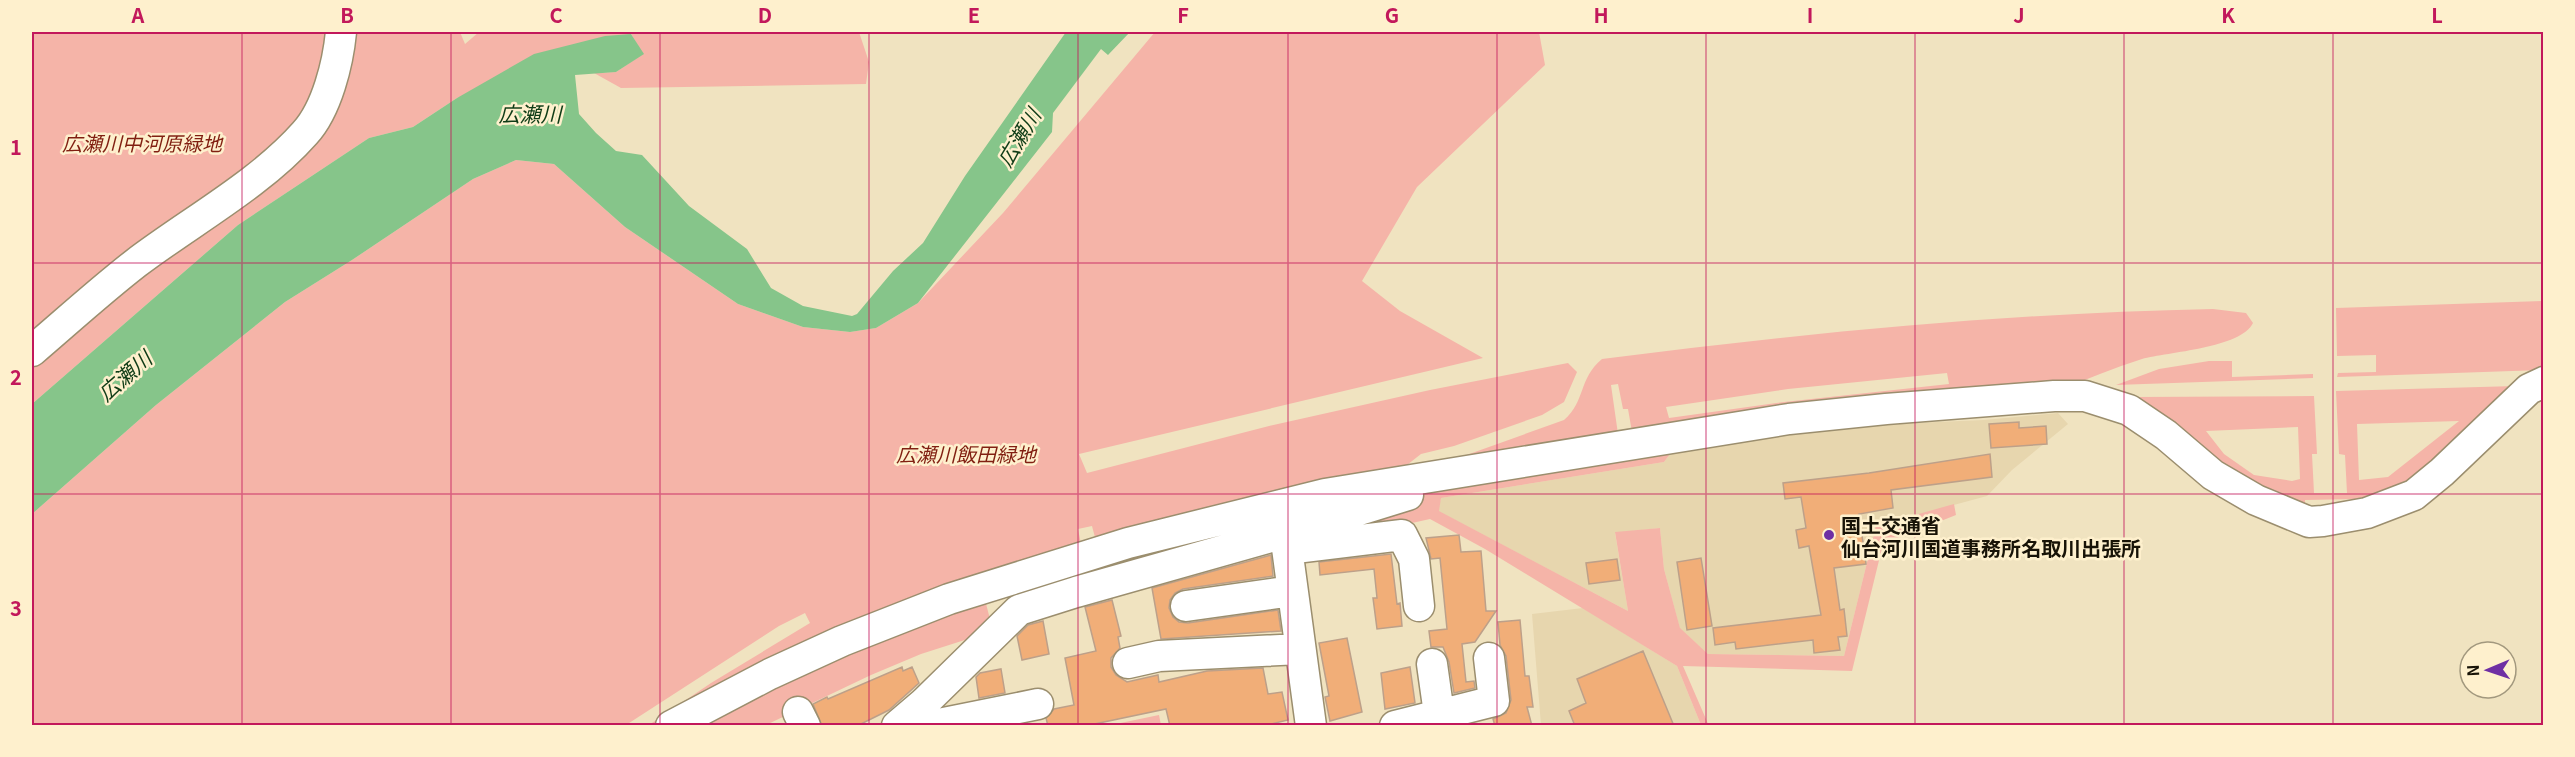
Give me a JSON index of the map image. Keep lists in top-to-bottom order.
{
  "water": ["広瀬川"],
  "parks": ["広瀬川中河原緑地", "広瀬川飯田緑地"],
  "places": ["国土交通省 仙台河川国道事務所名取川出張所"],
  "north": "left",
  "grid": {
    "columns": [
      "A",
      "B",
      "C",
      "D",
      "E",
      "F",
      "G",
      "H",
      "I",
      "J",
      "K",
      "L"
    ],
    "rows": ["1", "2", "3"]
  }
}
